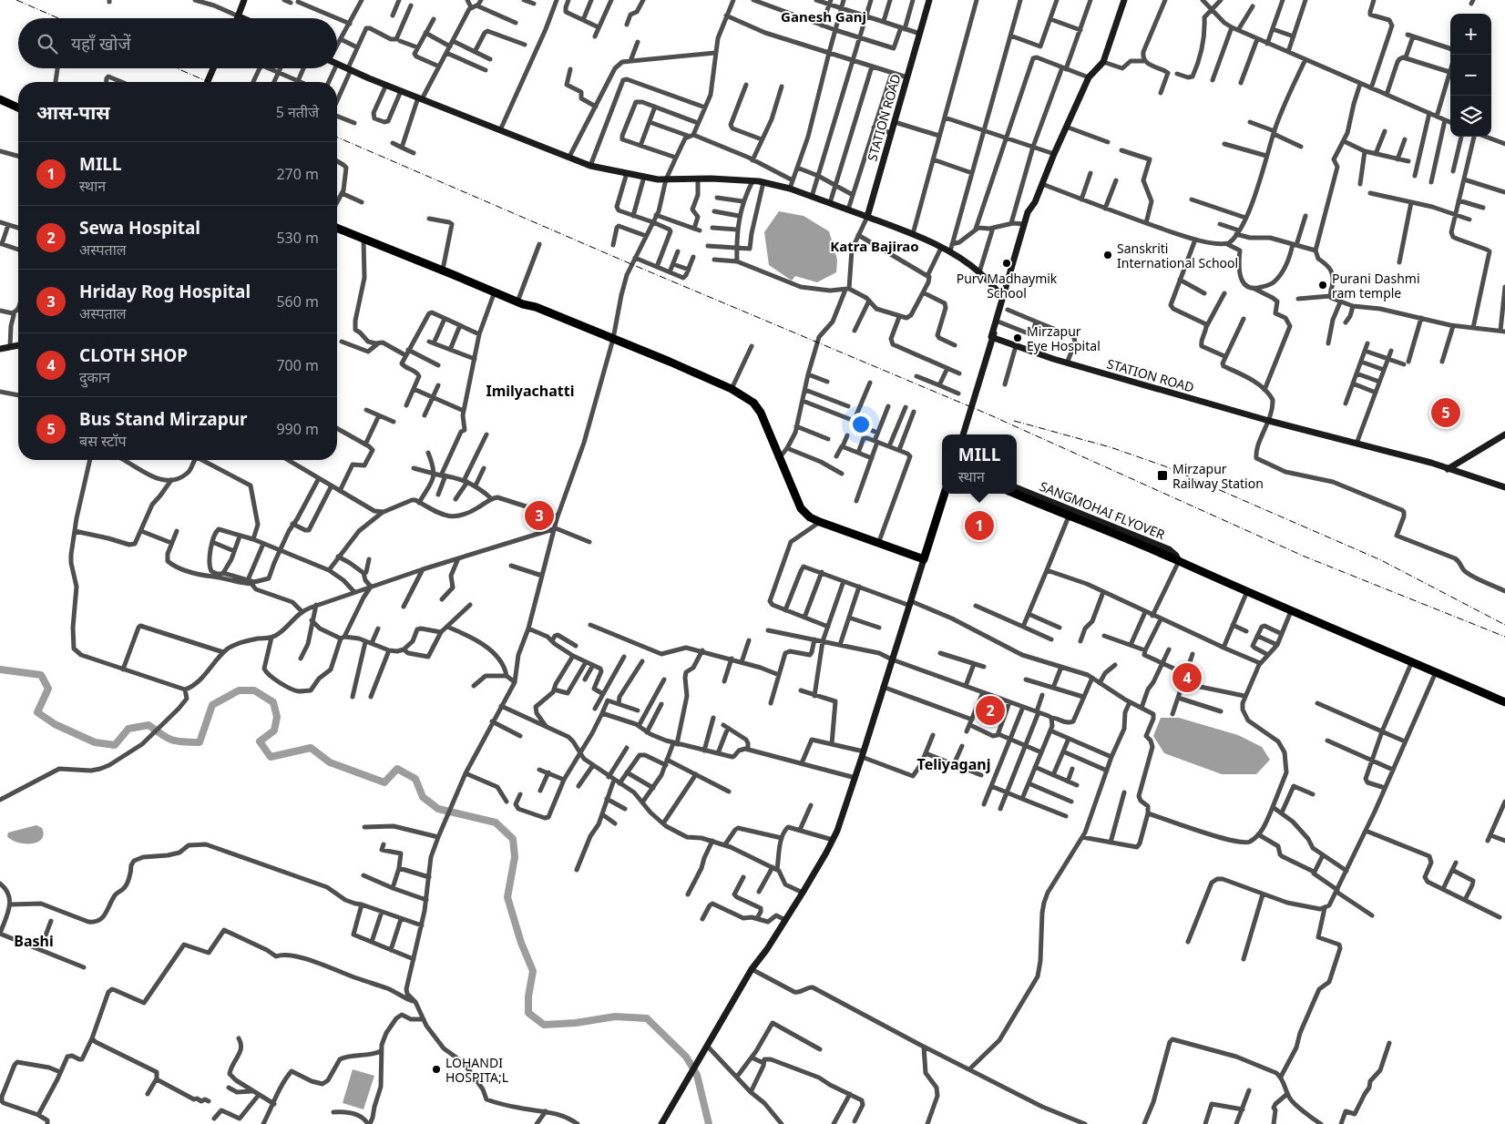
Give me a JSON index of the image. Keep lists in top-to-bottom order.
{
  "streets": {
    "street": ["STATION ROAD", "SANGMOHAI FLYOVER"]
  },
  "districts": [
    "Ganesh Ganj",
    "Katra Bajirao",
    "Imilyachatti",
    "Teliyaganj",
    "Bashi"
  ],
  "places": {
    "other": [
      "Sanskriti International School",
      "Purv Madhaymik School",
      "Purani Dashmi ram temple",
      "Mirzapur Eye Hospital",
      "LOHANDI HOSPITA;L"
    ],
    "transit": ["Mirzapur Railway Station"]
  },
  "page": {
    "map_buttons": ["+", "−"],
    "search": "यहाँ खोजें",
    "heading": ["आस-पास", "5 नतीजे"],
    "list": [
      {
        "mark": "1",
        "name": "MILL",
        "note": "स्थान",
        "value": "270 m"
      },
      {
        "mark": "2",
        "name": "Sewa Hospital",
        "note": "अस्पताल",
        "value": "530 m"
      },
      {
        "mark": "3",
        "name": "Hriday Rog Hospital",
        "note": "अस्पताल",
        "value": "560 m"
      },
      {
        "mark": "4",
        "name": "CLOTH SHOP",
        "note": "दुकान",
        "value": "700 m"
      },
      {
        "mark": "5",
        "name": "Bus Stand Mirzapur",
        "note": "बस स्टॉप",
        "value": "990 m"
      }
    ],
    "pins": [
      "5",
      "3",
      "1",
      "4",
      "2"
    ],
    "popup": ["MILL", "स्थान"]
  }
}
